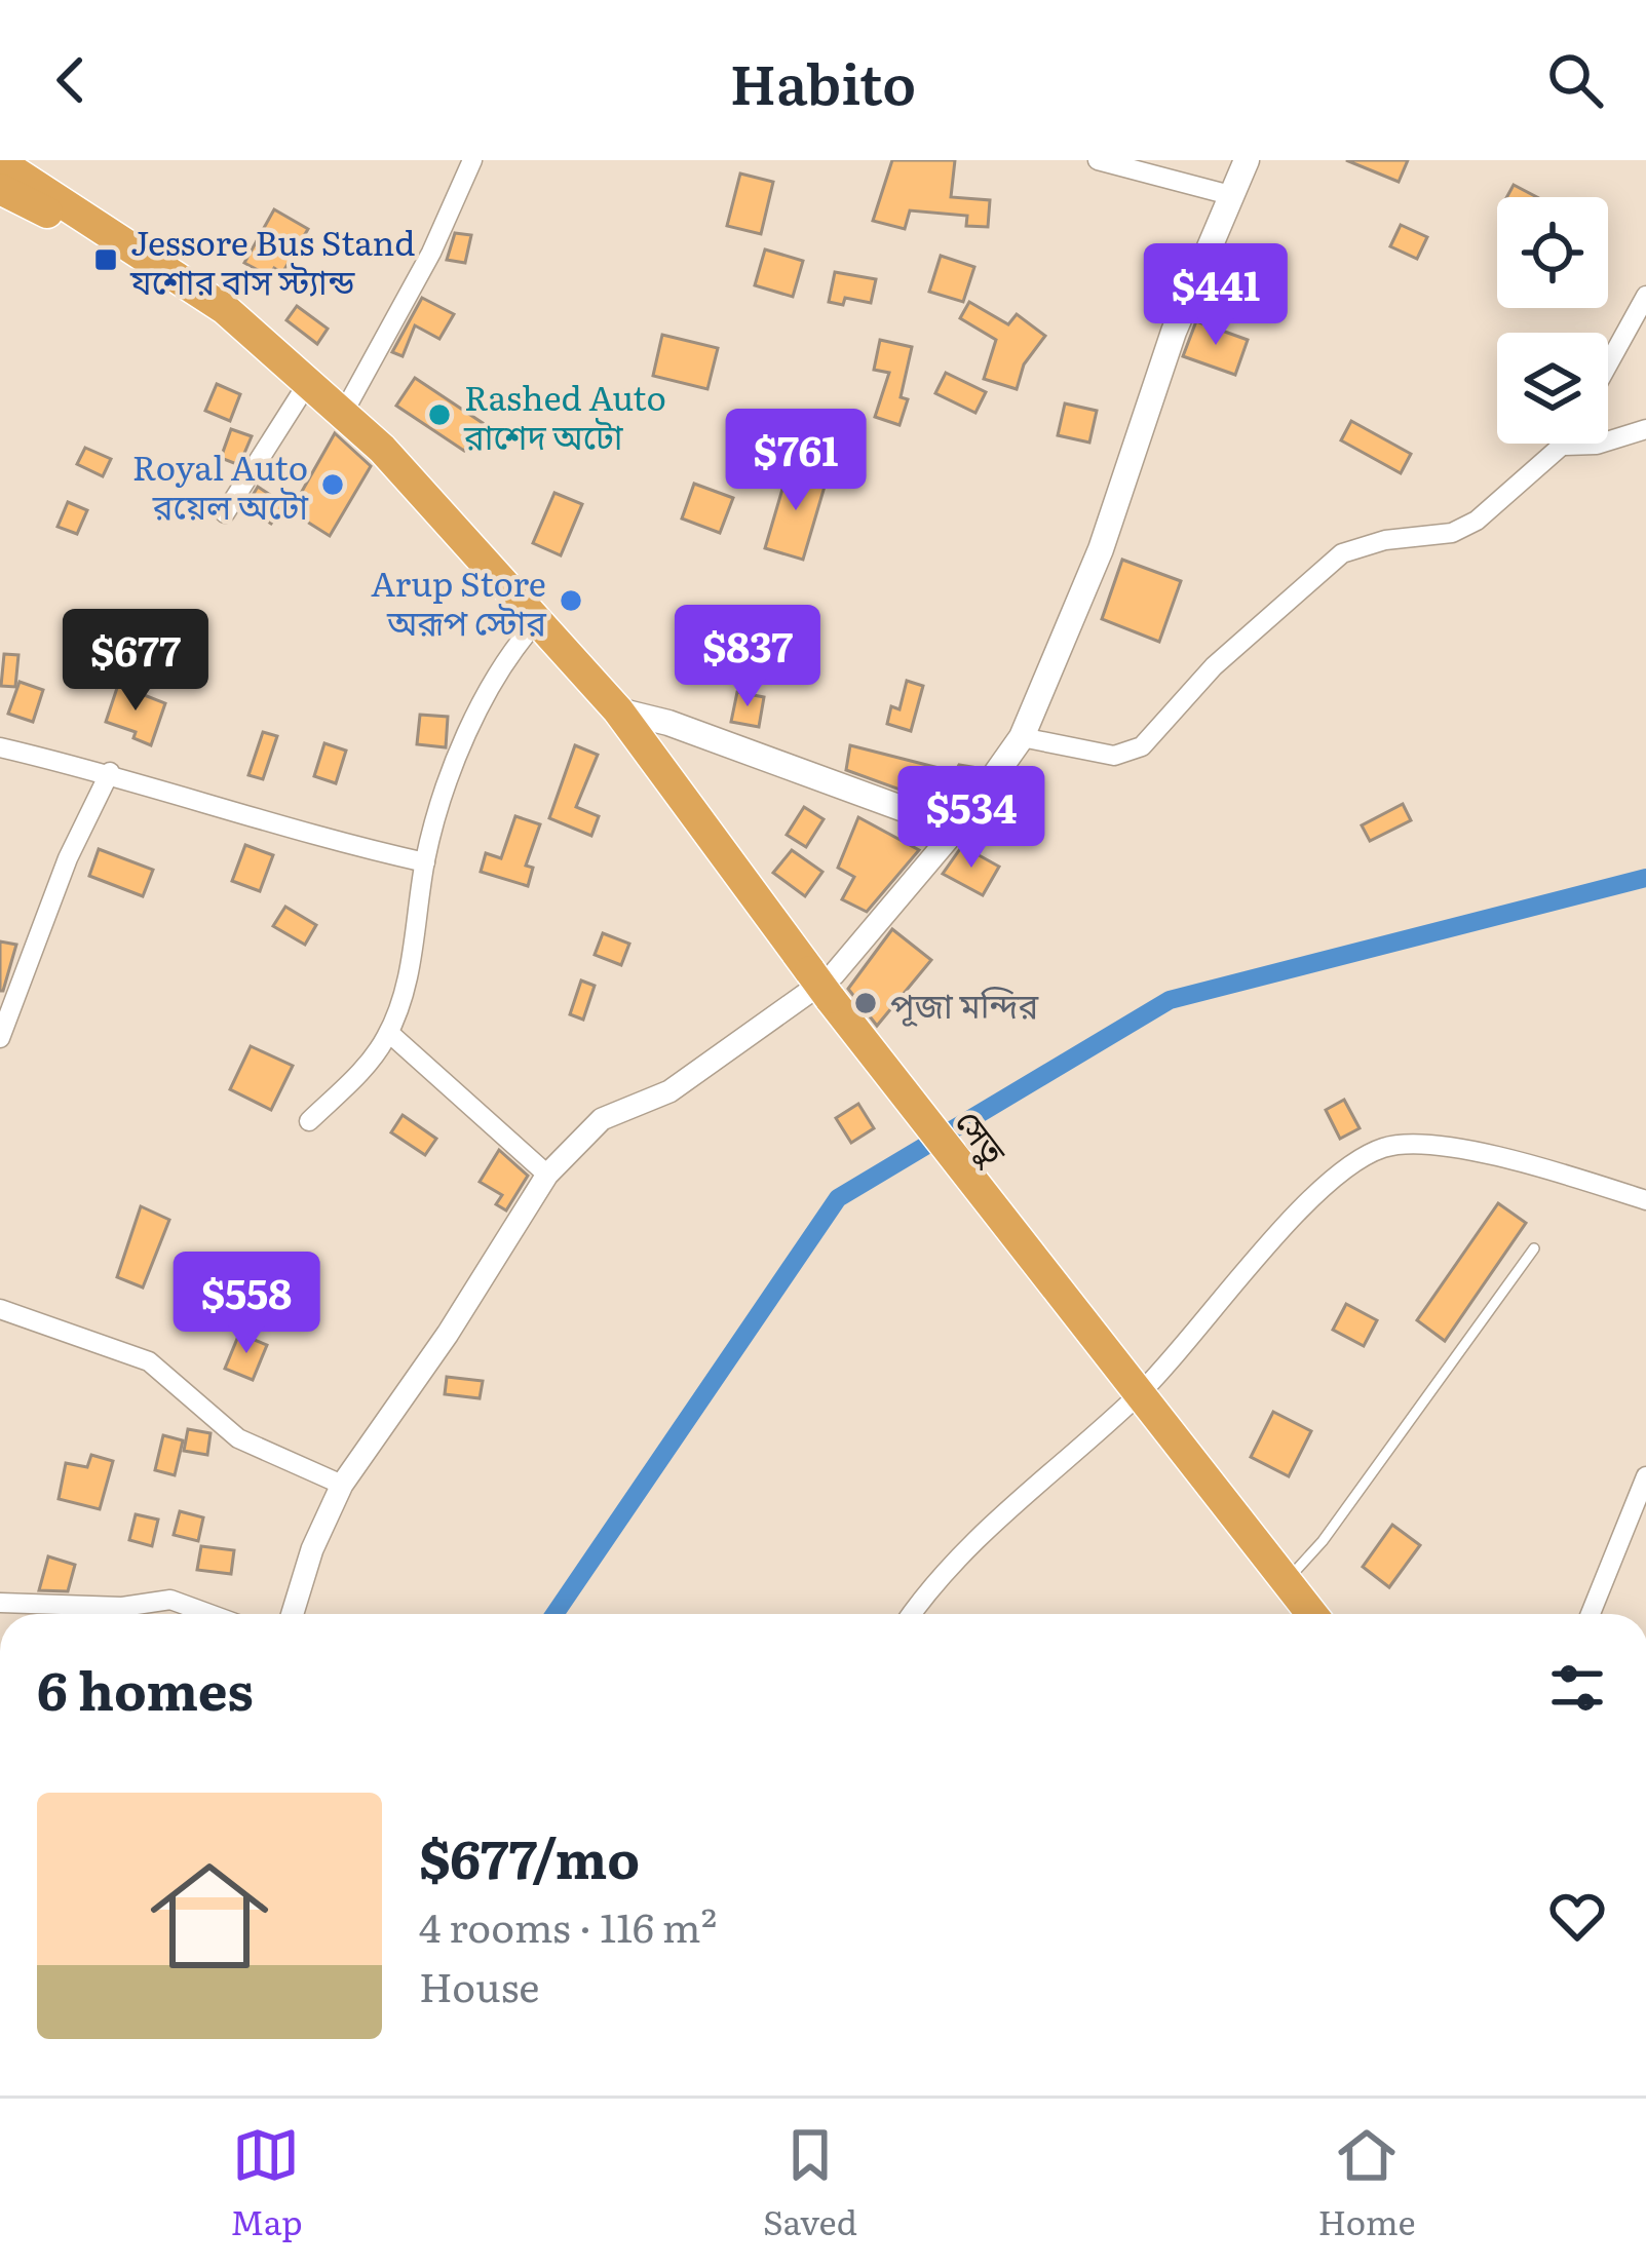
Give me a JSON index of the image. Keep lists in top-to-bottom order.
{
  "streets": {
    "highway": ["সেতু"]
  },
  "places": {
    "transit": ["Jessore Bus Stand যশোর বাস স্ট্যান্ড"],
    "other": [
      "Rashed Auto রাশেদ অটো",
      "Royal Auto রয়েল অটো",
      "Arup Store অরূপ স্টোর",
      "পূজা মন্দির"
    ]
  },
  "page": {
    "header": "Habito",
    "price": [
      "$441",
      "$761",
      "$837",
      "$677",
      "$534",
      "$558"
    ],
    "heading": "6 homes",
    "list": [
      {
        "name": "$677/mo",
        "note": "4 rooms · 116 m² · House"
      }
    ],
    "tabs": ["Map", "Saved", "Home"]
  }
}
